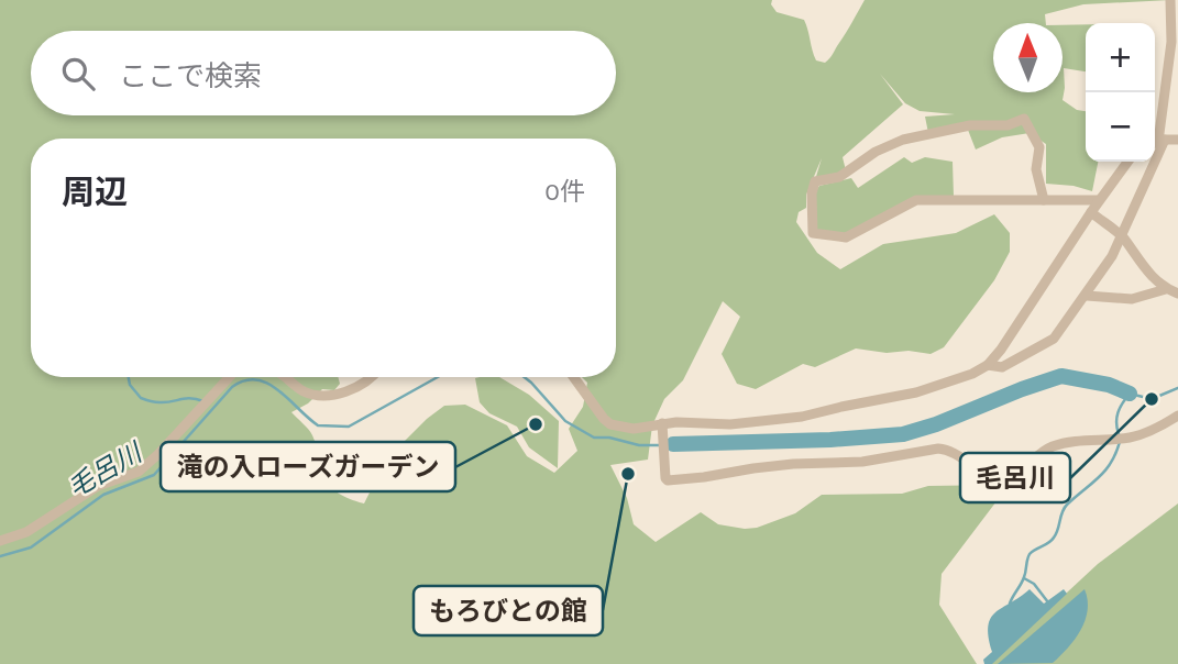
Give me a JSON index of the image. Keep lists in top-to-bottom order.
{
  "water": ["毛呂川"],
  "places": ["毛呂川", "滝の入ローズガーデン", "もろびとの館"],
  "north": "top",
  "page": {
    "map_buttons": ["+", "−"],
    "search": "ここで検索",
    "heading": ["周辺", "0件"]
  }
}
